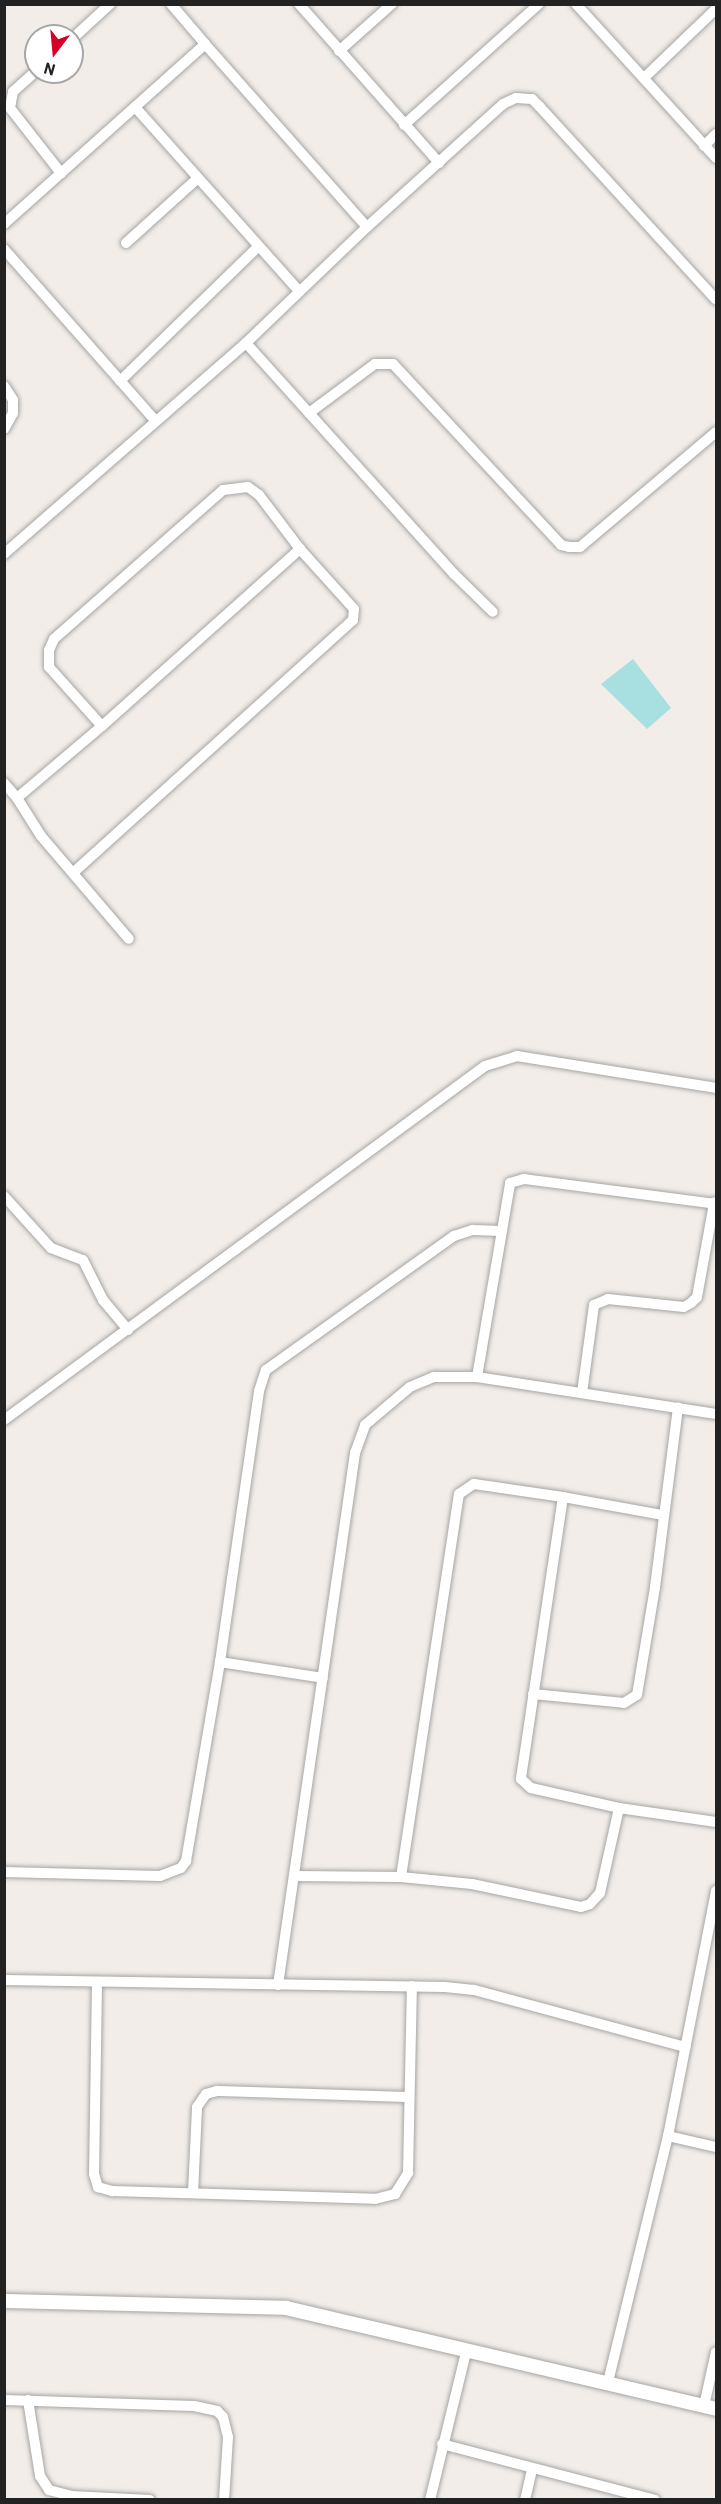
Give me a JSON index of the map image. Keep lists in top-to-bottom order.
{
  "north": "bottom"
}
